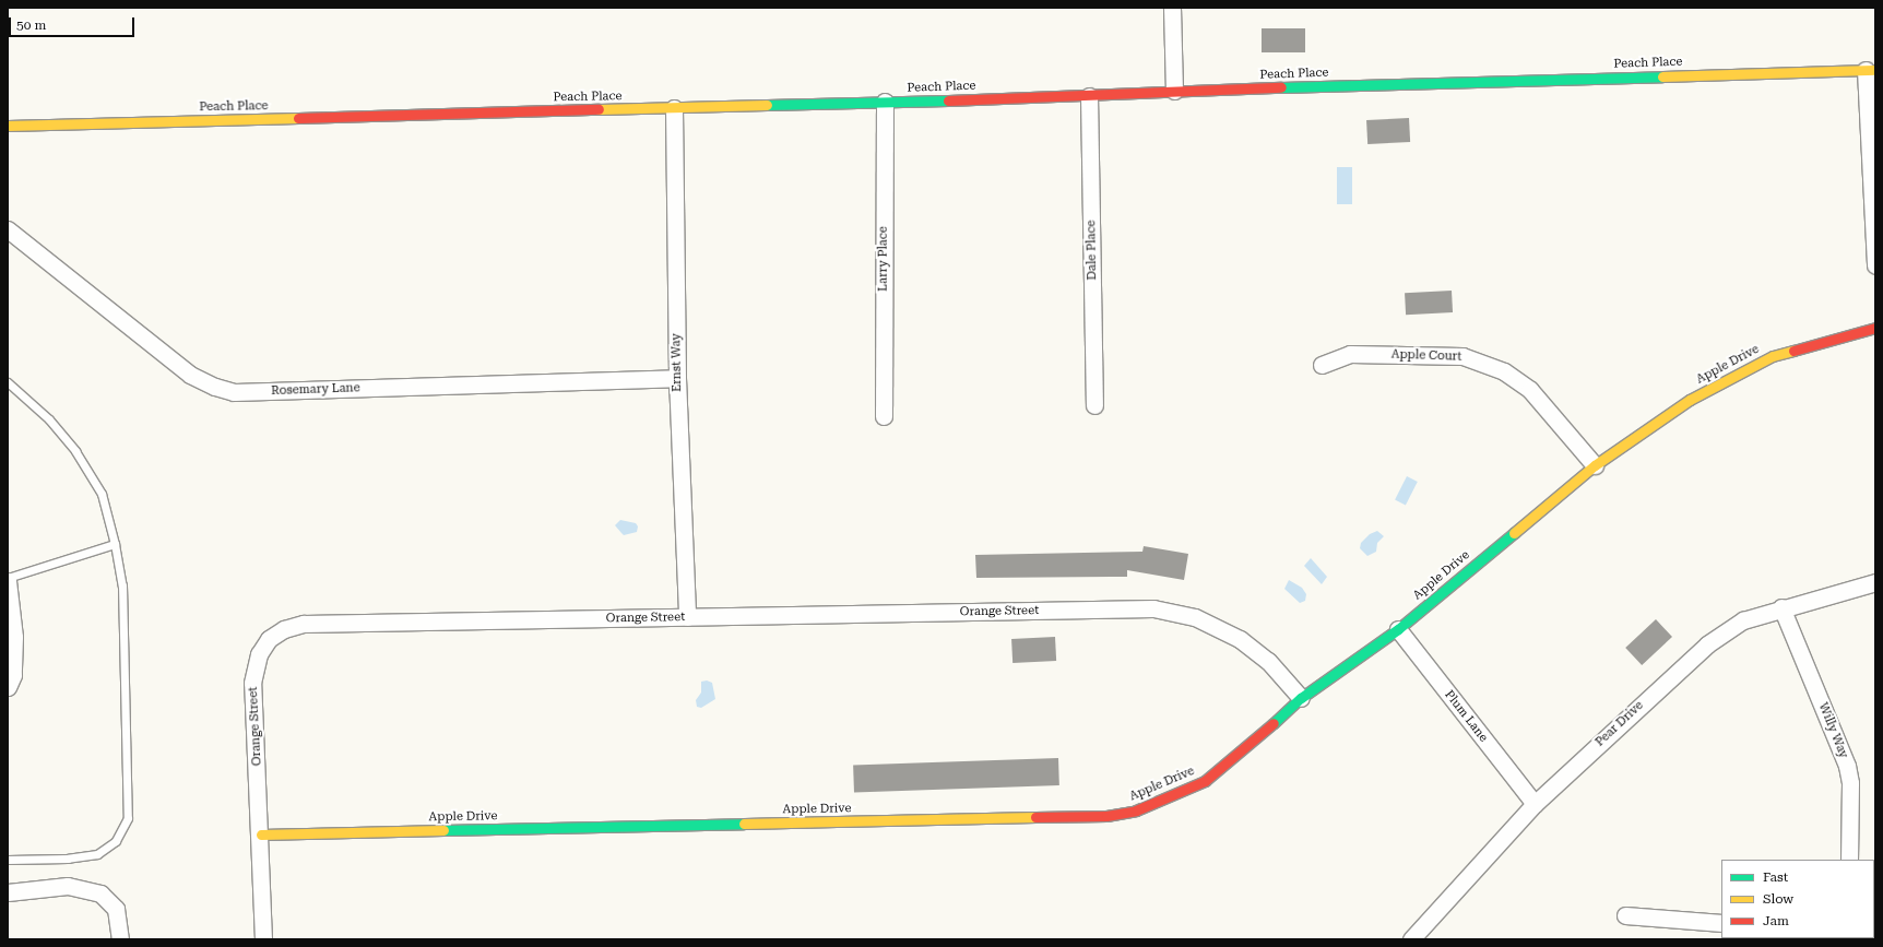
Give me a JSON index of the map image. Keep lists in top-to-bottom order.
{
  "streets": {
    "street": [
      "Peach Place",
      "Dale Place",
      "Larry Place",
      "Apple Court",
      "Ernst Way",
      "Apple Drive",
      "Rosemary Lane",
      "Orange Street",
      "Plum Lane",
      "Pear Drive",
      "Willy Way"
    ]
  },
  "crossings": [
    ["Peach Place", "Dale Place"],
    ["Peach Place", "Larry Place"],
    ["Peach Place", "Ernst Way"],
    ["Apple Court", "Apple Drive"],
    ["Ernst Way", "Rosemary Lane"],
    ["Ernst Way", "Orange Street"],
    ["Apple Drive", "Orange Street"],
    ["Apple Drive", "Plum Lane"],
    ["Plum Lane", "Pear Drive"],
    ["Pear Drive", "Willy Way"]
  ],
  "legend": ["Fast", "Slow", "Jam"],
  "scale_bar": "50 m"
}
